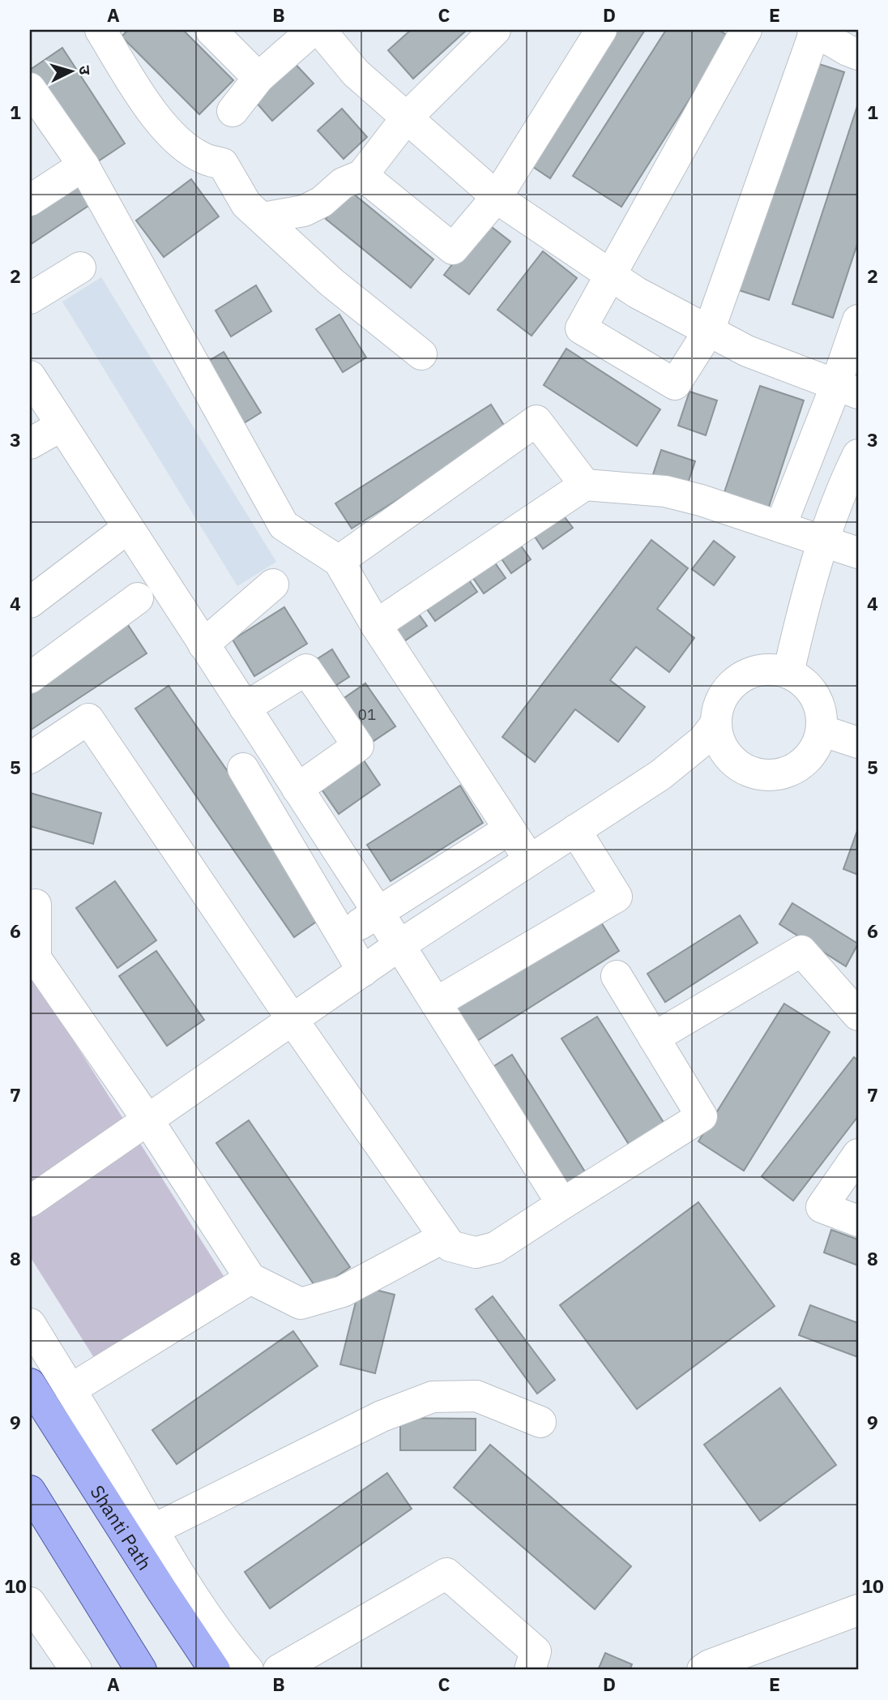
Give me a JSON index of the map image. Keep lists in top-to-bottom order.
{
  "streets": {
    "main road": ["Shanti Path"]
  },
  "house_numbers": ["01"],
  "north": "right",
  "grid": {
    "columns": [
      "A",
      "B",
      "C",
      "D",
      "E"
    ],
    "rows": [
      "1",
      "2",
      "3",
      "4",
      "5",
      "6",
      "7",
      "8",
      "9",
      "10"
    ]
  }
}
